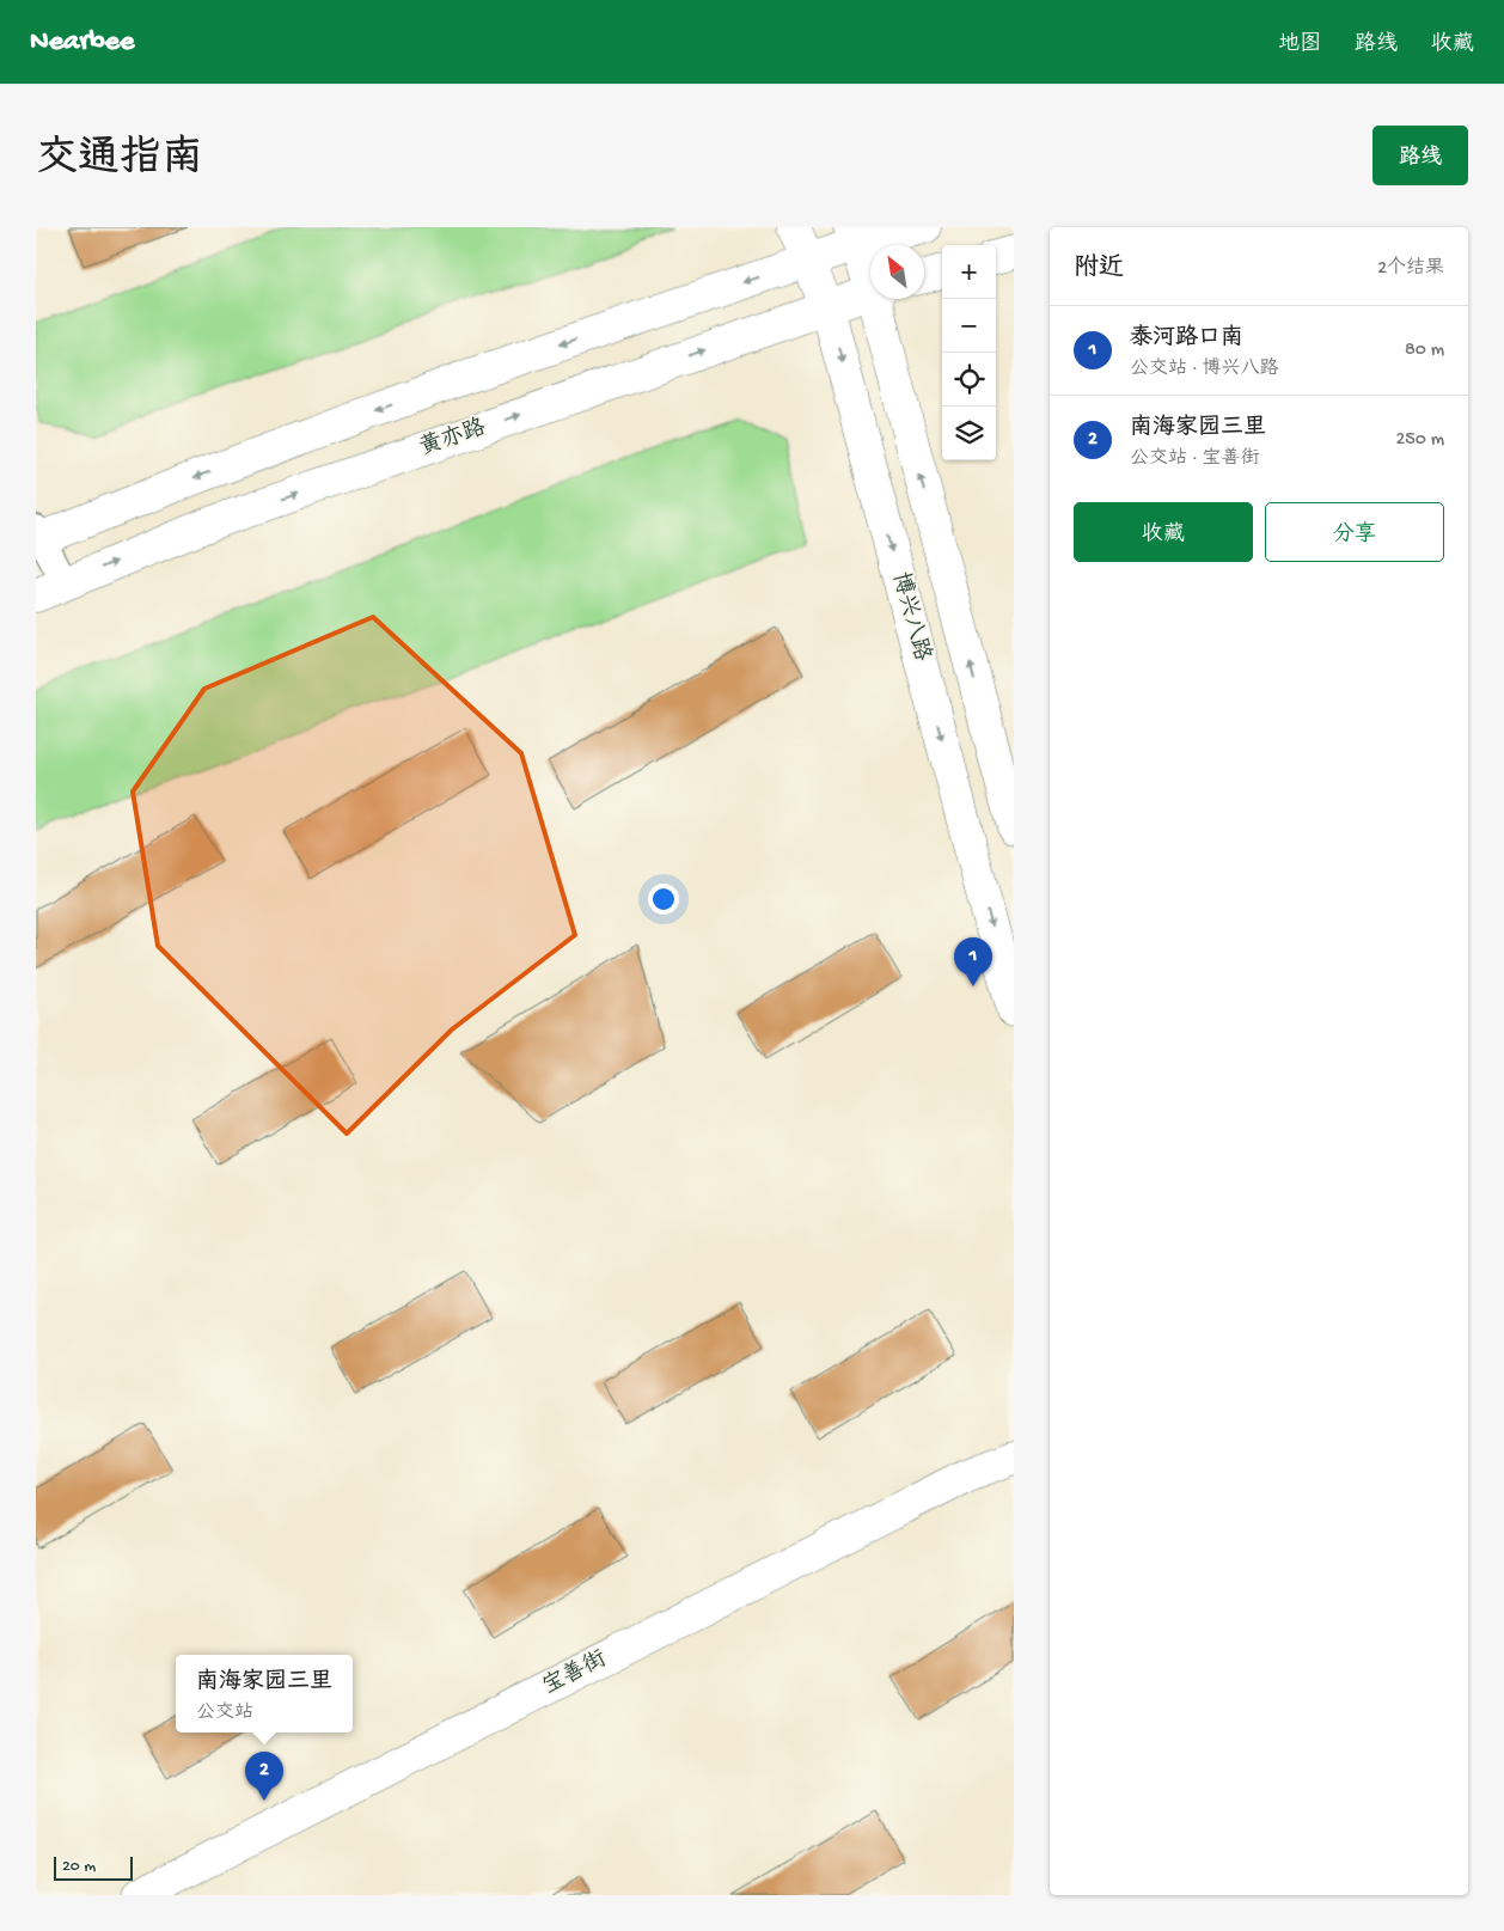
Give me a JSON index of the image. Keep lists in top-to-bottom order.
{
  "streets": {
    "street": ["黄亦路", "博兴八路", "宝善街"]
  },
  "crossings": [
    ["黄亦路", "博兴八路"]
  ],
  "scale_bar": "20 m",
  "north": "top left",
  "page": {
    "header": "Nearbee",
    "nav": ["地图", "路线", "收藏"],
    "title": "交通指南",
    "buttons": [
      "路线",
      ["收藏", "分享"]
    ],
    "heading": ["附近", "2个结果"],
    "map_buttons": ["+", "−"],
    "list": [
      {
        "mark": "1",
        "name": "泰河路口南",
        "note": "公交站 · 博兴八路",
        "value": "80 m"
      },
      {
        "mark": "2",
        "name": "南海家园三里",
        "note": "公交站 · 宝善街",
        "value": "250 m"
      }
    ],
    "pins": ["1", "2"],
    "popup": ["南海家园三里", "公交站"],
    "scale": "20 m"
  }
}
